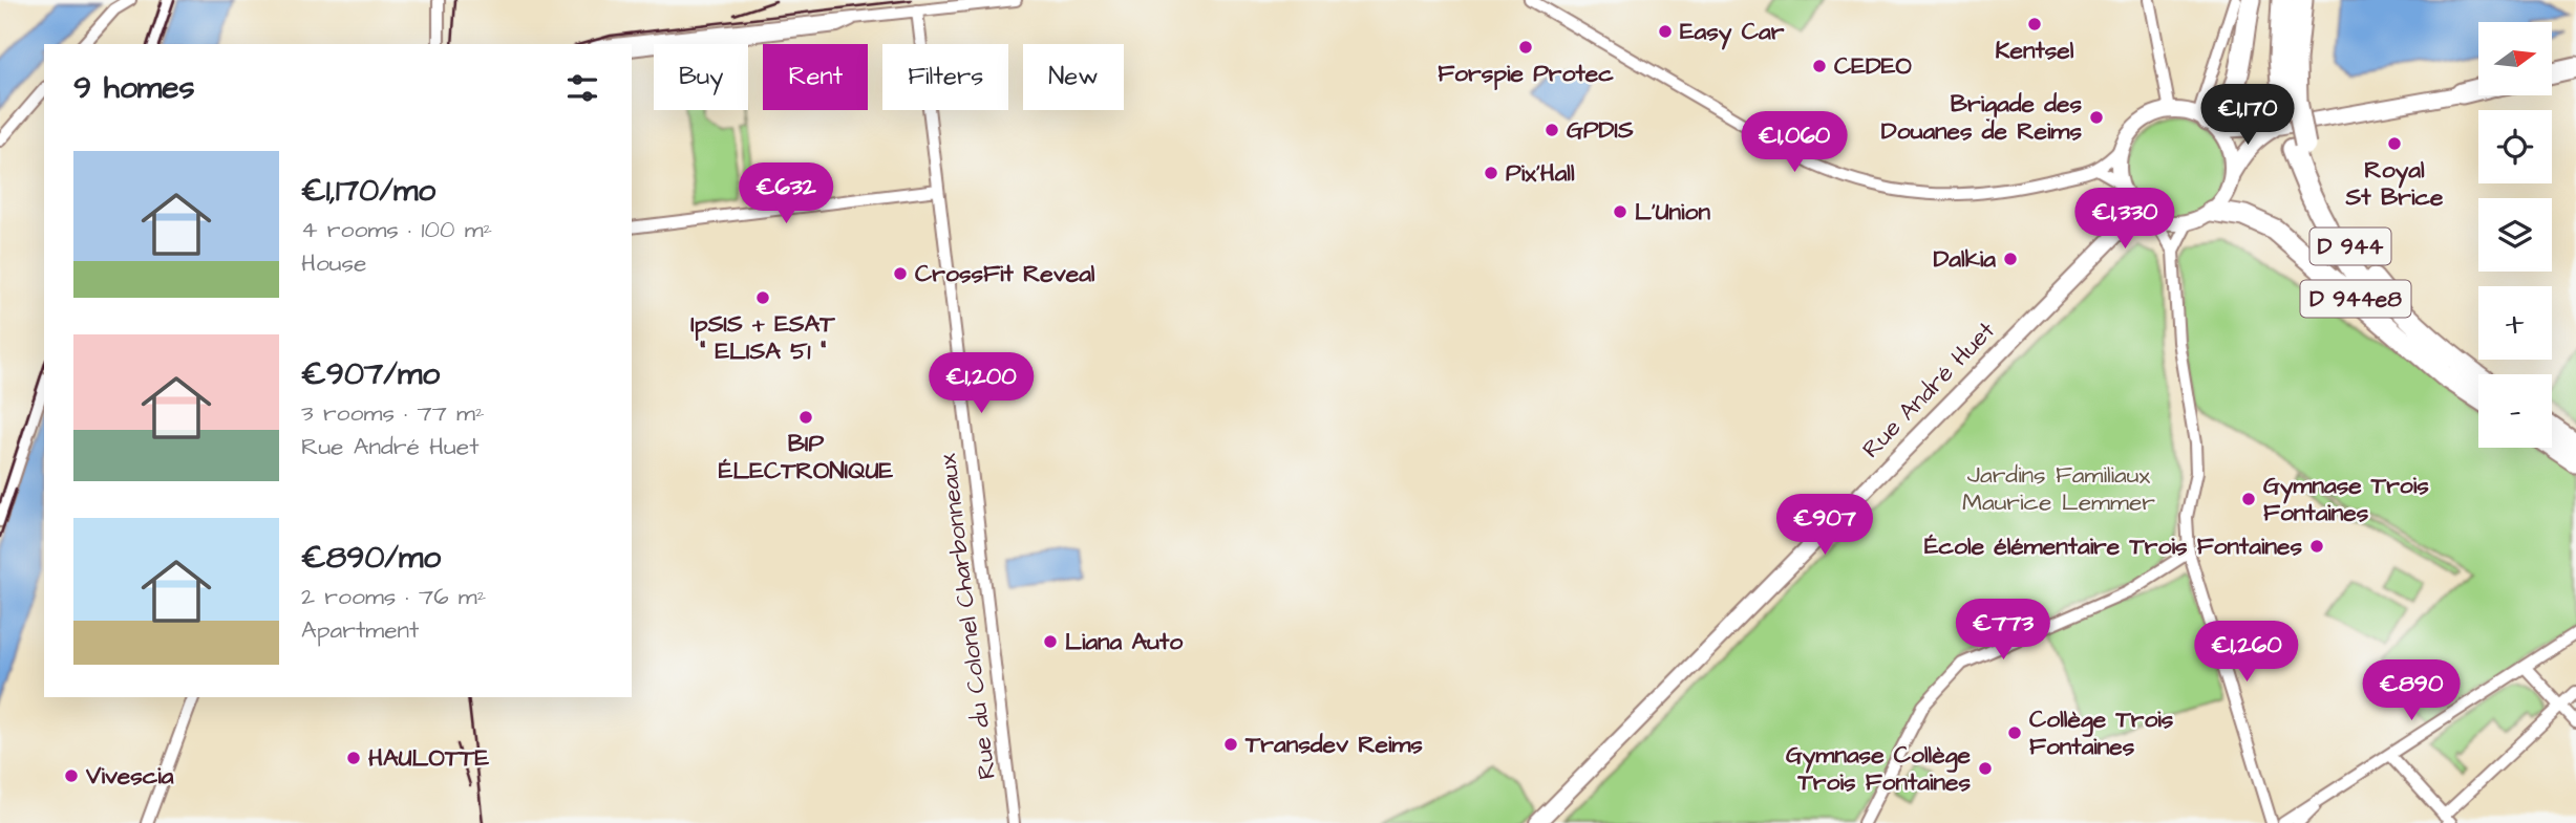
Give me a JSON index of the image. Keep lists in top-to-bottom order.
{
  "streets": {
    "highway": ["D 944", "D 944e8"],
    "street": ["Rue André Huet", "Rue du Colonel Charbonneaux"]
  },
  "crossings": [
    ["D 944e8", "Rue André Huet"]
  ],
  "parks": ["Jardins Familiaux Maurice Lemmer"],
  "places": [
    "Kentsel",
    "Easy Car",
    "Forspie Protec",
    "CEDEO",
    "Brigade des Douanes de Reims",
    "GPDIS",
    "Royal St Brice",
    "Pix'Hall",
    "L'Union",
    "Dalkia",
    "CrossFit Reveal",
    "IpSIS + ESAT \" ELISA 51 \"",
    "BIP ÉLECTRONIQUE",
    "Gymnase Trois Fontaines",
    "École élémentaire Trois Fontaines",
    "Liana Auto",
    "Collège Trois Fontaines",
    "Transdev Reims",
    "HAULOTTE",
    "Gymnase Collège Trois Fontaines",
    "Vivescia"
  ],
  "north": "right",
  "page": {
    "map_buttons": ["+", "−"],
    "chip": [
      "Buy",
      "Rent",
      "Filters",
      "New"
    ],
    "heading": "9 homes",
    "price": [
      "€1,170",
      "€1,060",
      "€632",
      "€1,330",
      "€1,200",
      "€907",
      "€773",
      "€1,260",
      "€890"
    ],
    "list": [
      {
        "name": "€1,170/mo",
        "note": "4 rooms · 100 m² · House"
      },
      {
        "name": "€907/mo",
        "note": "3 rooms · 77 m² · Rue André Huet"
      },
      {
        "name": "€890/mo",
        "note": "2 rooms · 76 m² · Apartment"
      }
    ]
  }
}
